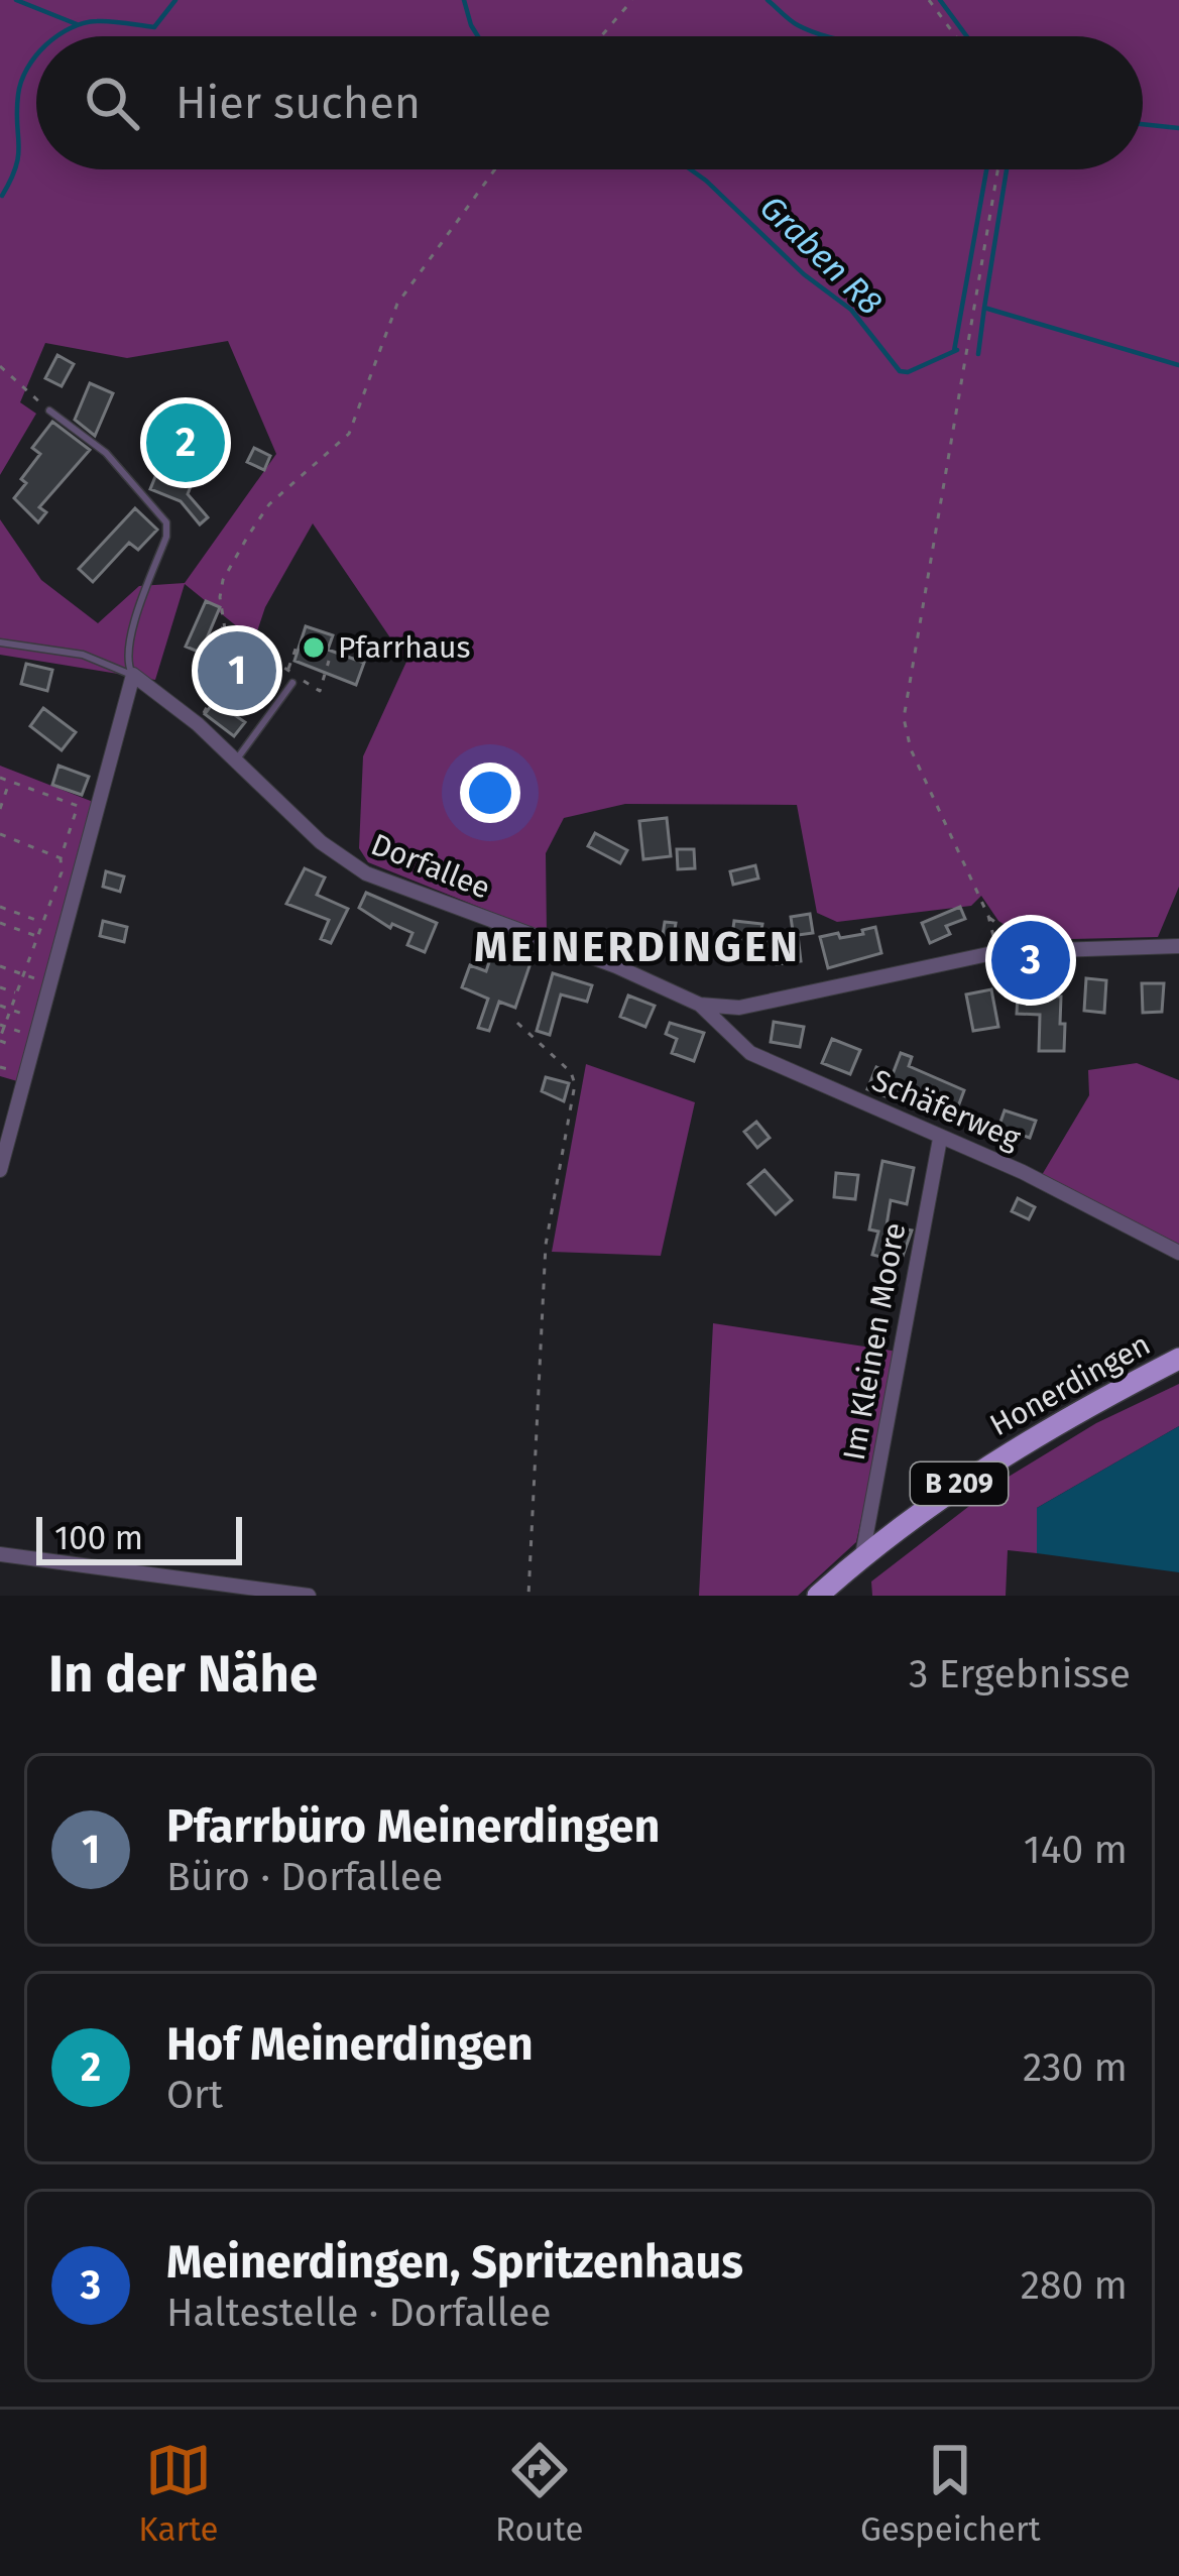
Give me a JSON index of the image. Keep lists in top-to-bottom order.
{
  "streets": {
    "main road": ["Honerdingen", "B 209"],
    "street": ["Dorfallee", "Schäferweg", "Im Kleinen Moore"]
  },
  "crossings": [
    ["Dorfallee", "Schäferweg"],
    ["Schäferweg", "Im Kleinen Moore"],
    ["Im Kleinen Moore", "Honerdingen"]
  ],
  "districts": ["MEINERDINGEN"],
  "water": ["Graben R8"],
  "places": ["Pfarrhaus"],
  "scale_bar": "100 m",
  "page": {
    "search": "Hier suchen",
    "pins": ["2", "1", "3"],
    "scale": "100 m",
    "heading": ["In der Nähe", "3 Ergebnisse"],
    "list": [
      {
        "mark": "1",
        "name": "Pfarrbüro Meinerdingen",
        "note": "Büro · Dorfallee",
        "value": "140 m"
      },
      {
        "mark": "2",
        "name": "Hof Meinerdingen",
        "note": "Ort",
        "value": "230 m"
      },
      {
        "mark": "3",
        "name": "Meinerdingen, Spritzenhaus",
        "note": "Haltestelle · Dorfallee",
        "value": "280 m"
      }
    ],
    "nav": ["Karte", "Route", "Gespeichert"]
  }
}
